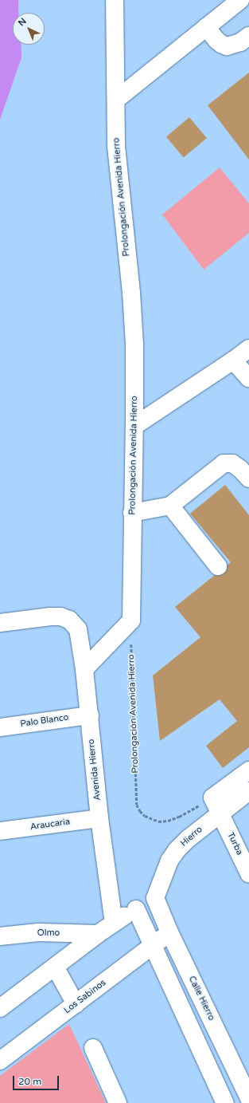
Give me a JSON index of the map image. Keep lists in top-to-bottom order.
{
  "streets": {
    "street": [
      "Prolongación Avenida Hierro",
      "Palo Blanco",
      "Avenida Hierro",
      "Araucaria",
      "Hierro",
      "Turba",
      "Olmo",
      "Los Sabinos",
      "Calle Hierro"
    ]
  },
  "crossings": [
    ["Palo Blanco", "Avenida Hierro"],
    ["Avenida Hierro", "Araucaria"],
    ["Hierro", "Turba"],
    ["Hierro", "Calle Hierro"],
    ["Los Sabinos", "Calle Hierro"]
  ],
  "scale_bar": "20 m",
  "north": "top left"
}
